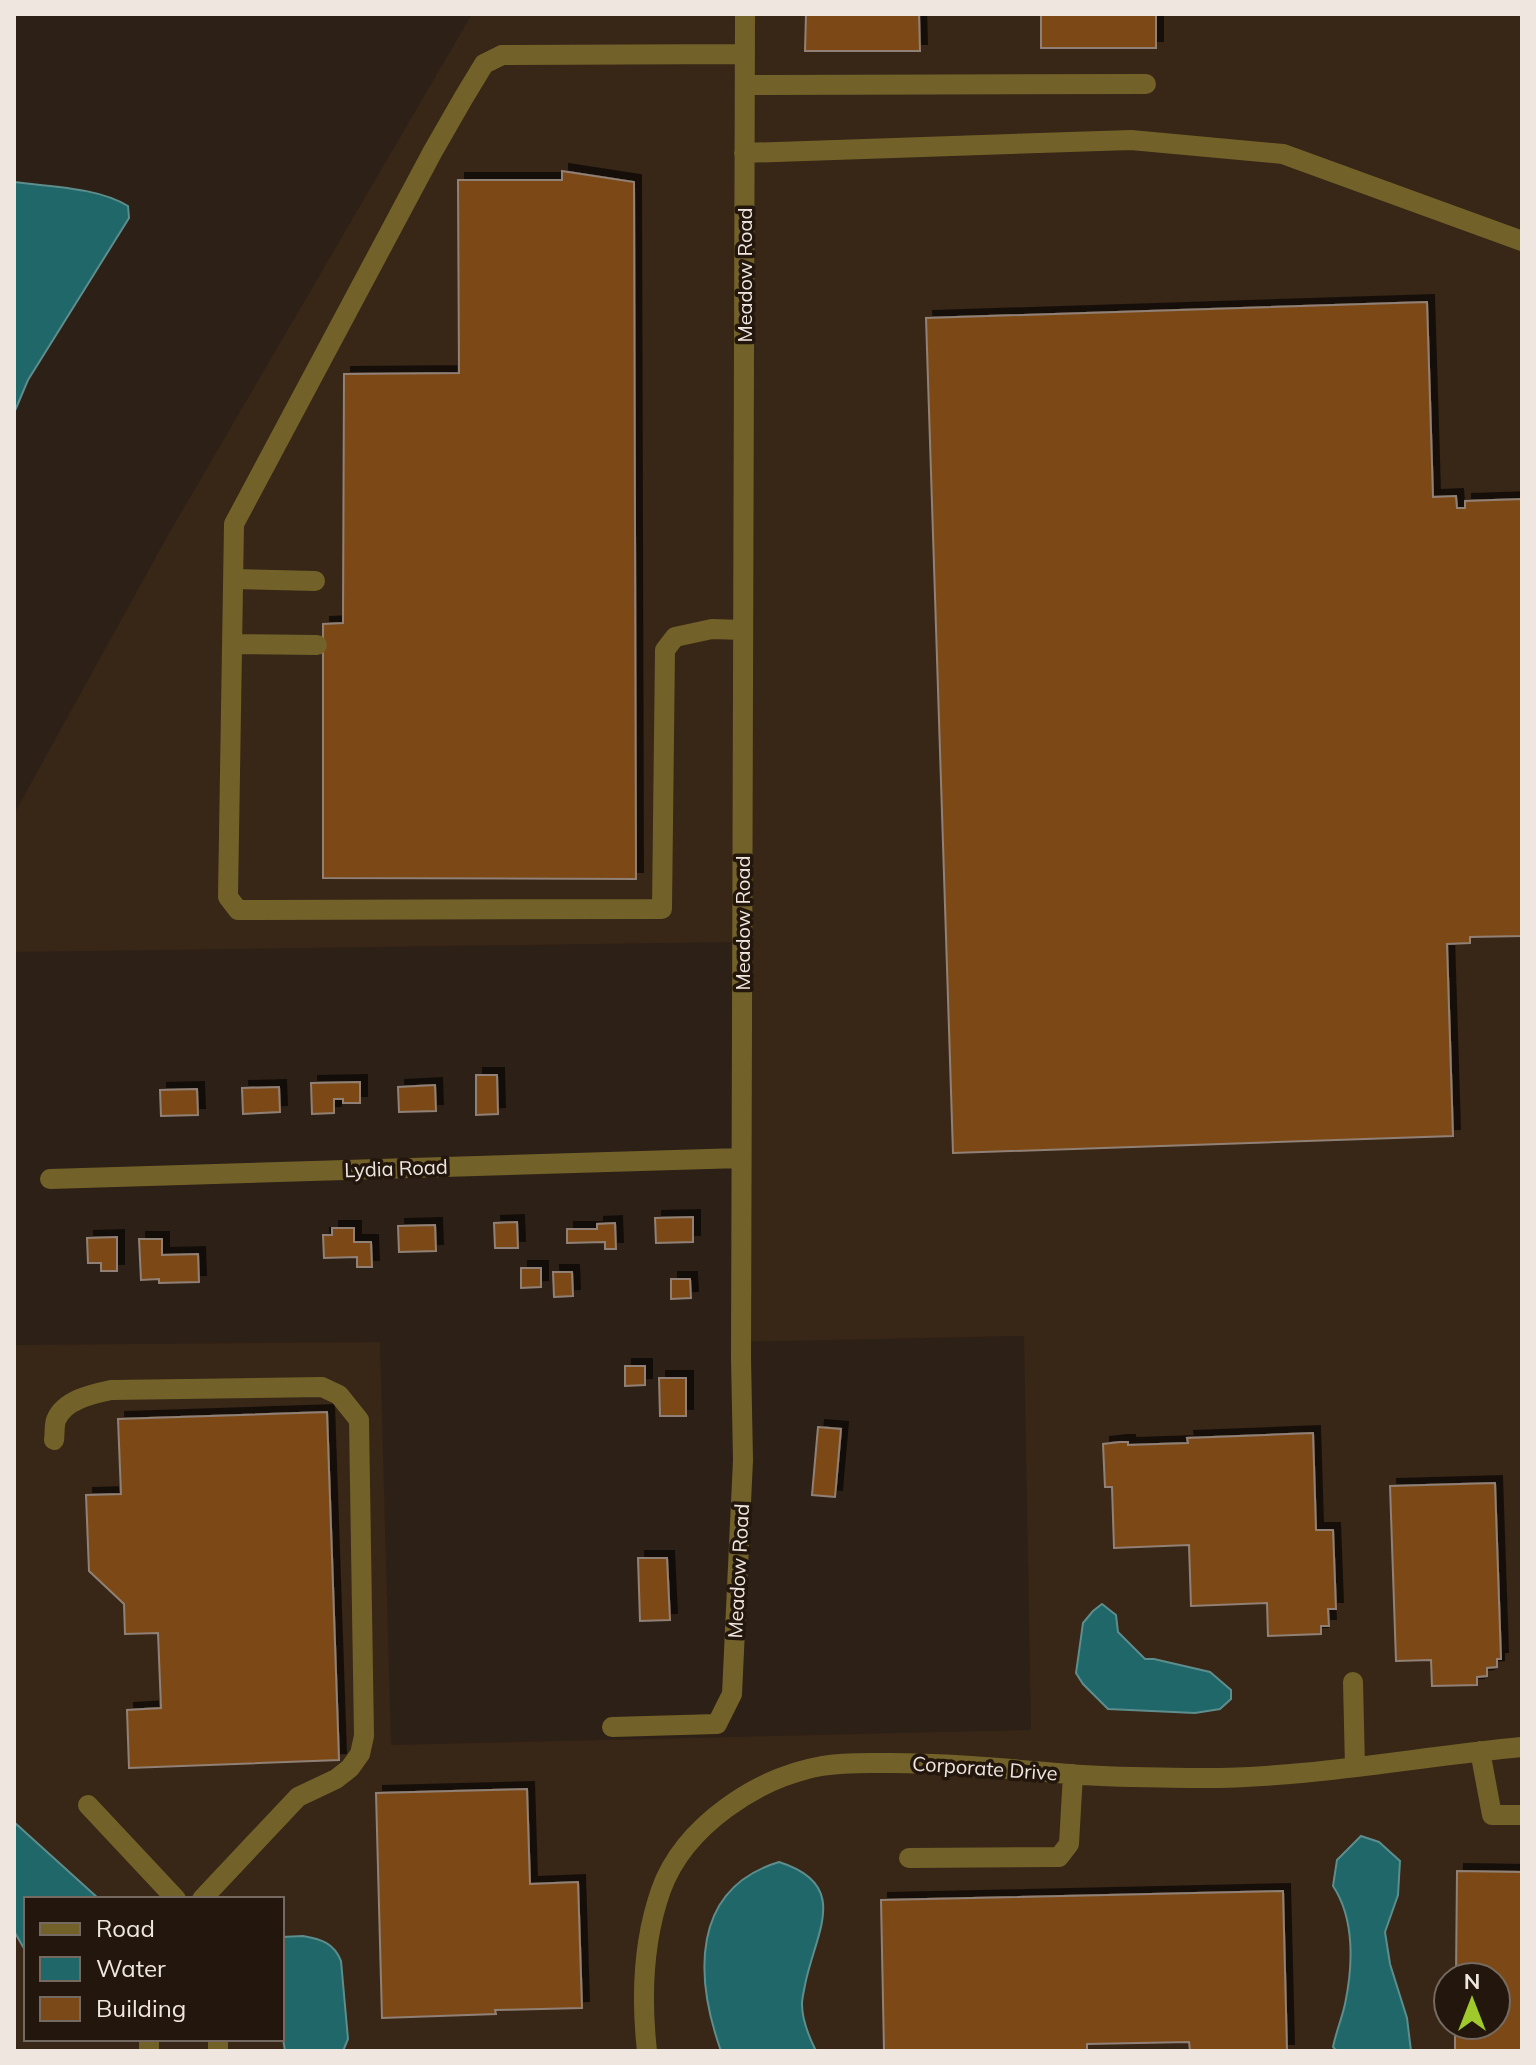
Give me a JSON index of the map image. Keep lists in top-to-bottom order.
{
  "streets": {
    "street": ["Meadow Road", "Lydia Road", "Corporate Drive"]
  },
  "crossings": [
    ["Meadow Road", "Lydia Road"]
  ],
  "legend": ["Road", "Water", "Building"],
  "north": "top"
}
